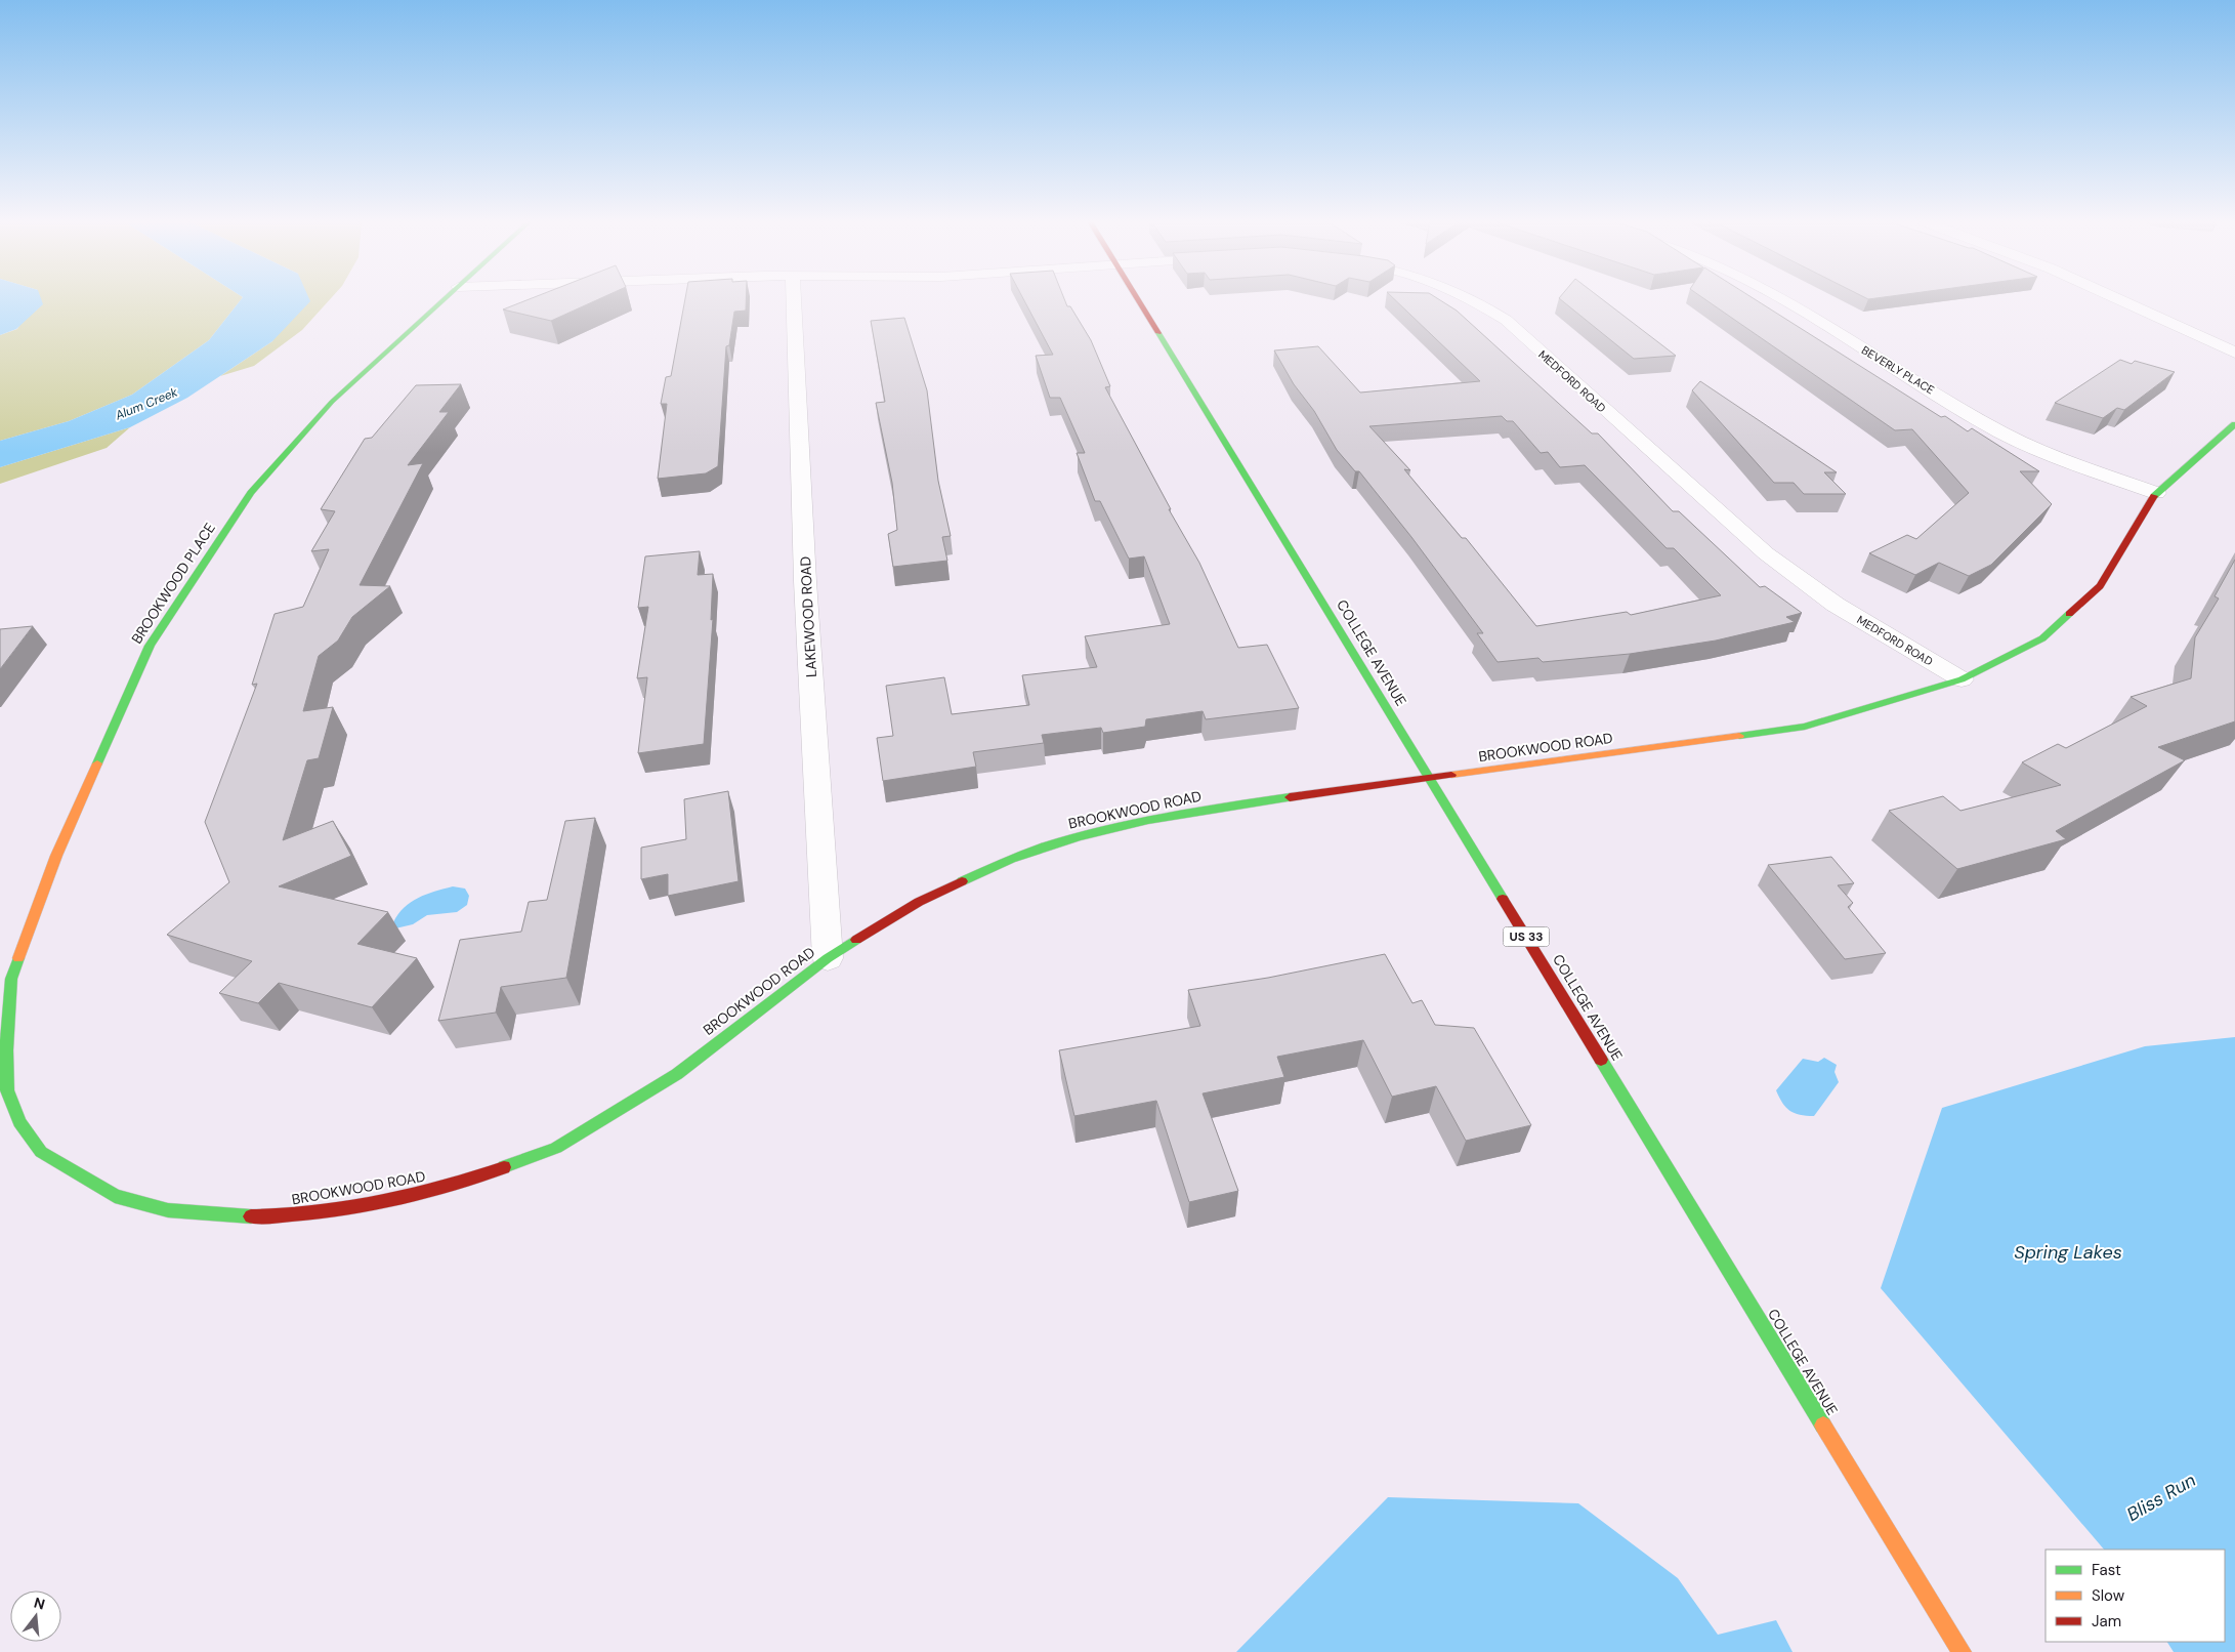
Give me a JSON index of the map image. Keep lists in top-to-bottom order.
{
  "streets": {
    "street": [
      "BEVERLY PLACE",
      "MEDFORD ROAD",
      "BROOKWOOD PLACE",
      "LAKEWOOD ROAD",
      "COLLEGE AVENUE",
      "BROOKWOOD ROAD",
      "US 33"
    ]
  },
  "crossings": [
    ["BEVERLY PLACE", "BROOKWOOD ROAD"],
    ["MEDFORD ROAD", "BROOKWOOD ROAD"],
    ["BROOKWOOD PLACE", "BROOKWOOD ROAD"],
    ["LAKEWOOD ROAD", "BROOKWOOD ROAD"],
    ["COLLEGE AVENUE", "BROOKWOOD ROAD"]
  ],
  "water": ["Alum Creek", "Spring Lakes", "Bliss Run"],
  "legend": ["Fast", "Slow", "Jam"],
  "north": "top"
}
